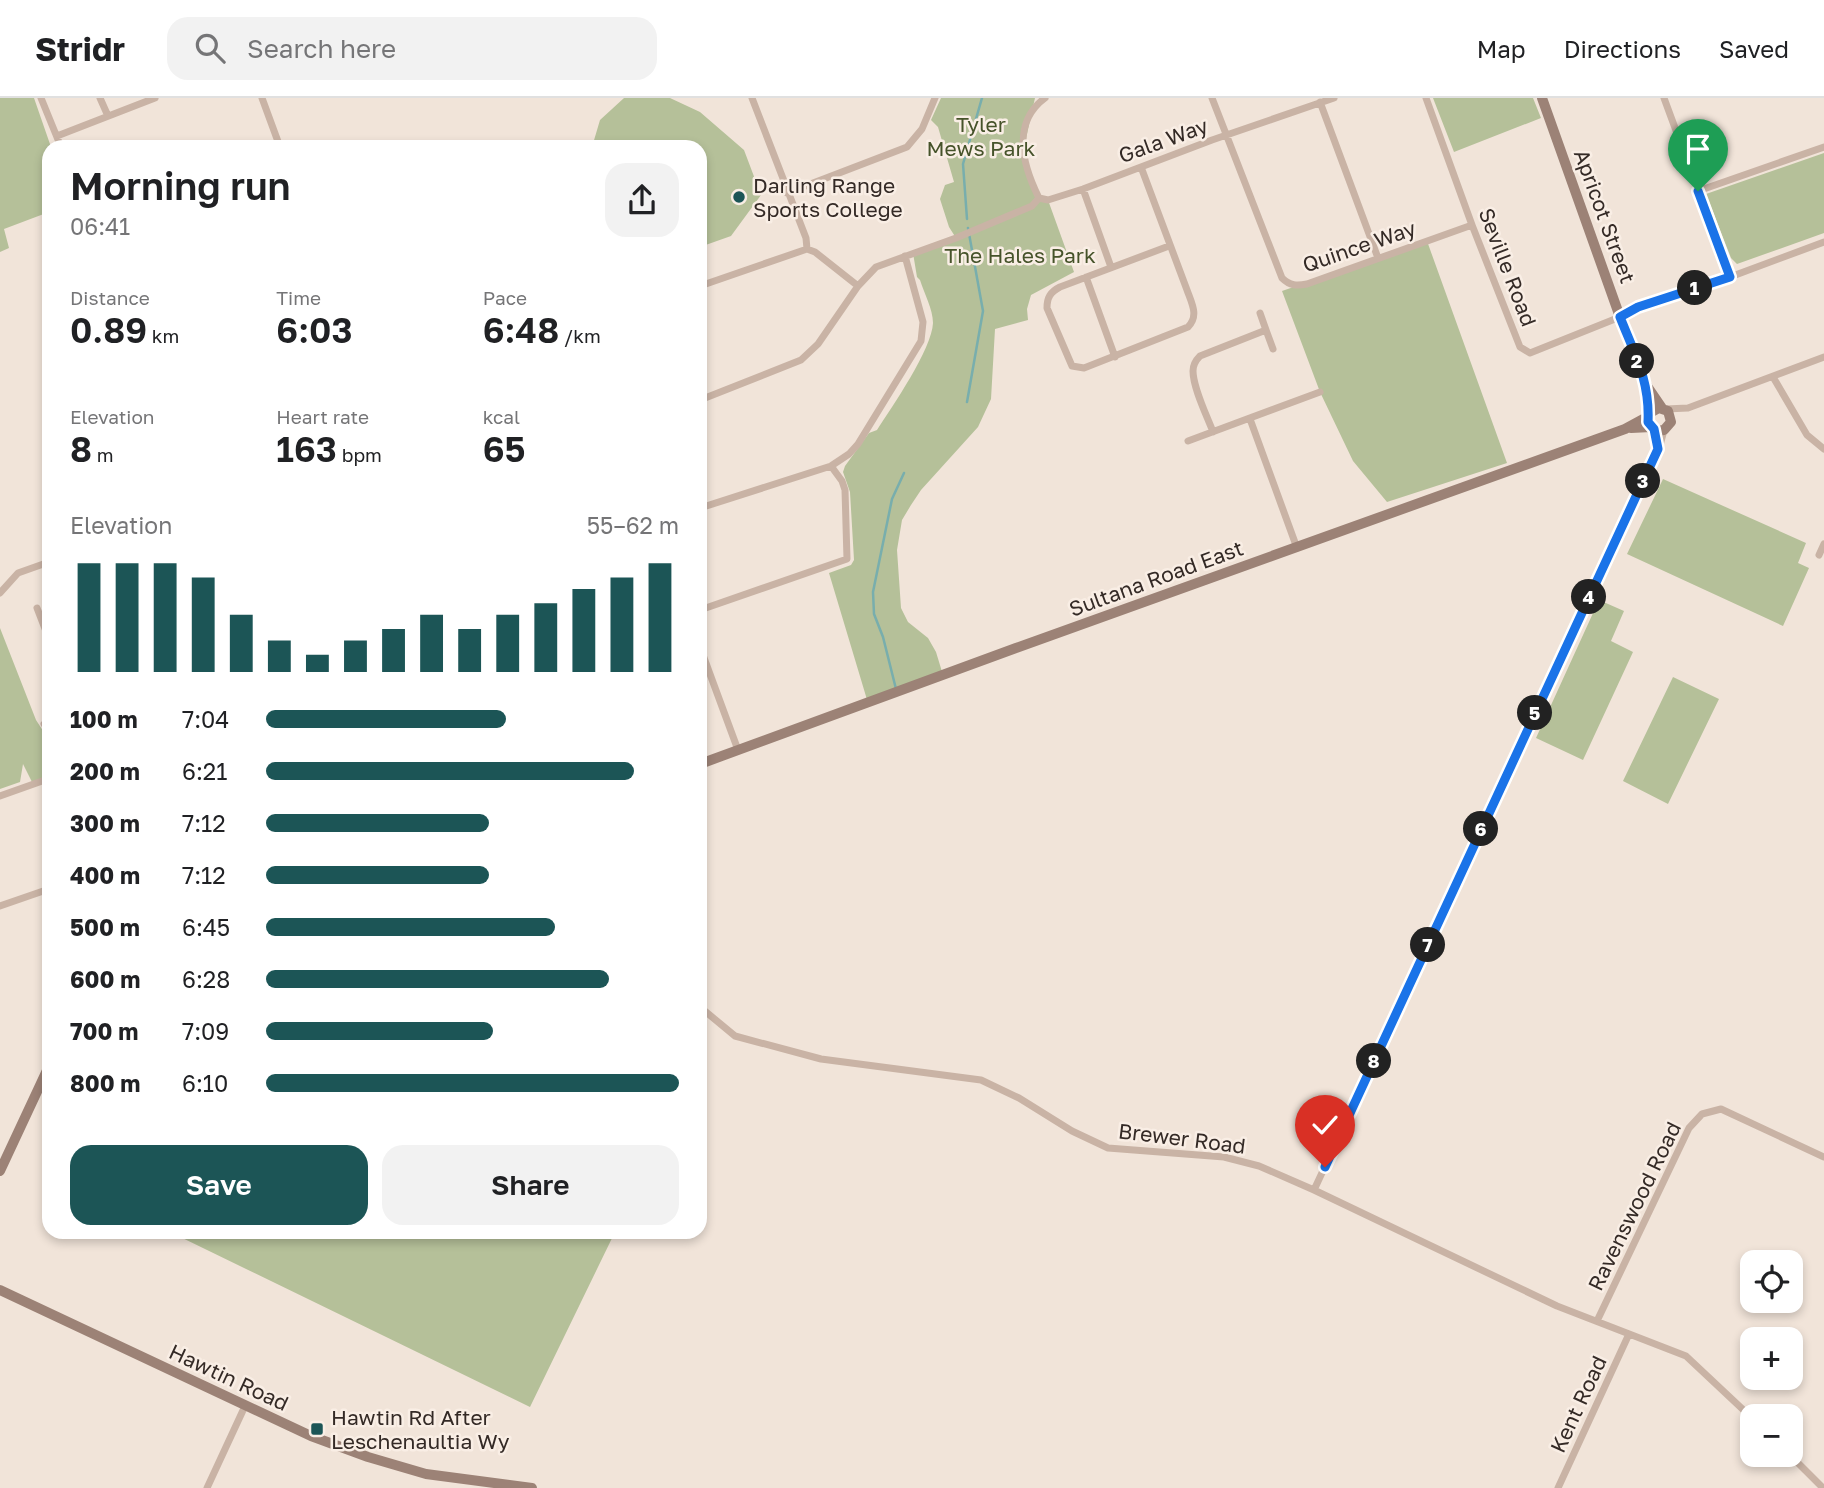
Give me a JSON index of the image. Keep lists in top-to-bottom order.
{
  "streets": {
    "street": [
      "Gala Way",
      "Apricot Street",
      "Quince Way",
      "Seville Road",
      "Sultana Road East",
      "Brewer Road",
      "Ravenswood Road",
      "Hawtin Road",
      "Kent Road"
    ]
  },
  "crossings": [
    ["Gala Way", "Quince Way"],
    ["Apricot Street", "Seville Road"],
    ["Apricot Street", "Sultana Road East"],
    ["Quince Way", "Seville Road"],
    ["Brewer Road", "Ravenswood Road"],
    ["Brewer Road", "Kent Road"]
  ],
  "parks": ["Tyler Mews Park", "The Hales Park"],
  "places": {
    "other": ["Darling Range Sports College"],
    "transit": ["Hawtin Rd After Leschenaultia Wy"]
  },
  "page": {
    "header": "Stridr",
    "search": "Search here",
    "nav": ["Map", "Directions", "Saved"],
    "heading": ["Morning run", "06:41"],
    "stats": [
      ["Distance", "0.89 km"],
      ["Time", "6:03"],
      ["Pace", "6:48 /km"],
      ["Elevation", "8 m"],
      ["Heart rate", "163 bpm"],
      ["kcal", "65"]
    ],
    "pins": [
      "1",
      "2",
      "3",
      "4",
      "5",
      "6",
      "7",
      "8"
    ],
    "chart": ["Elevation", "55–62 m"],
    "list": [
      {
        "name": "100 m",
        "note": "7:04"
      },
      {
        "name": "200 m",
        "note": "6:21"
      },
      {
        "name": "300 m",
        "note": "7:12"
      },
      {
        "name": "400 m",
        "note": "7:12"
      },
      {
        "name": "500 m",
        "note": "6:45"
      },
      {
        "name": "600 m",
        "note": "6:28"
      },
      {
        "name": "700 m",
        "note": "7:09"
      },
      {
        "name": "800 m",
        "note": "6:10"
      }
    ],
    "buttons": ["Save", "Share"],
    "map_buttons": ["+", "−"]
  }
}
